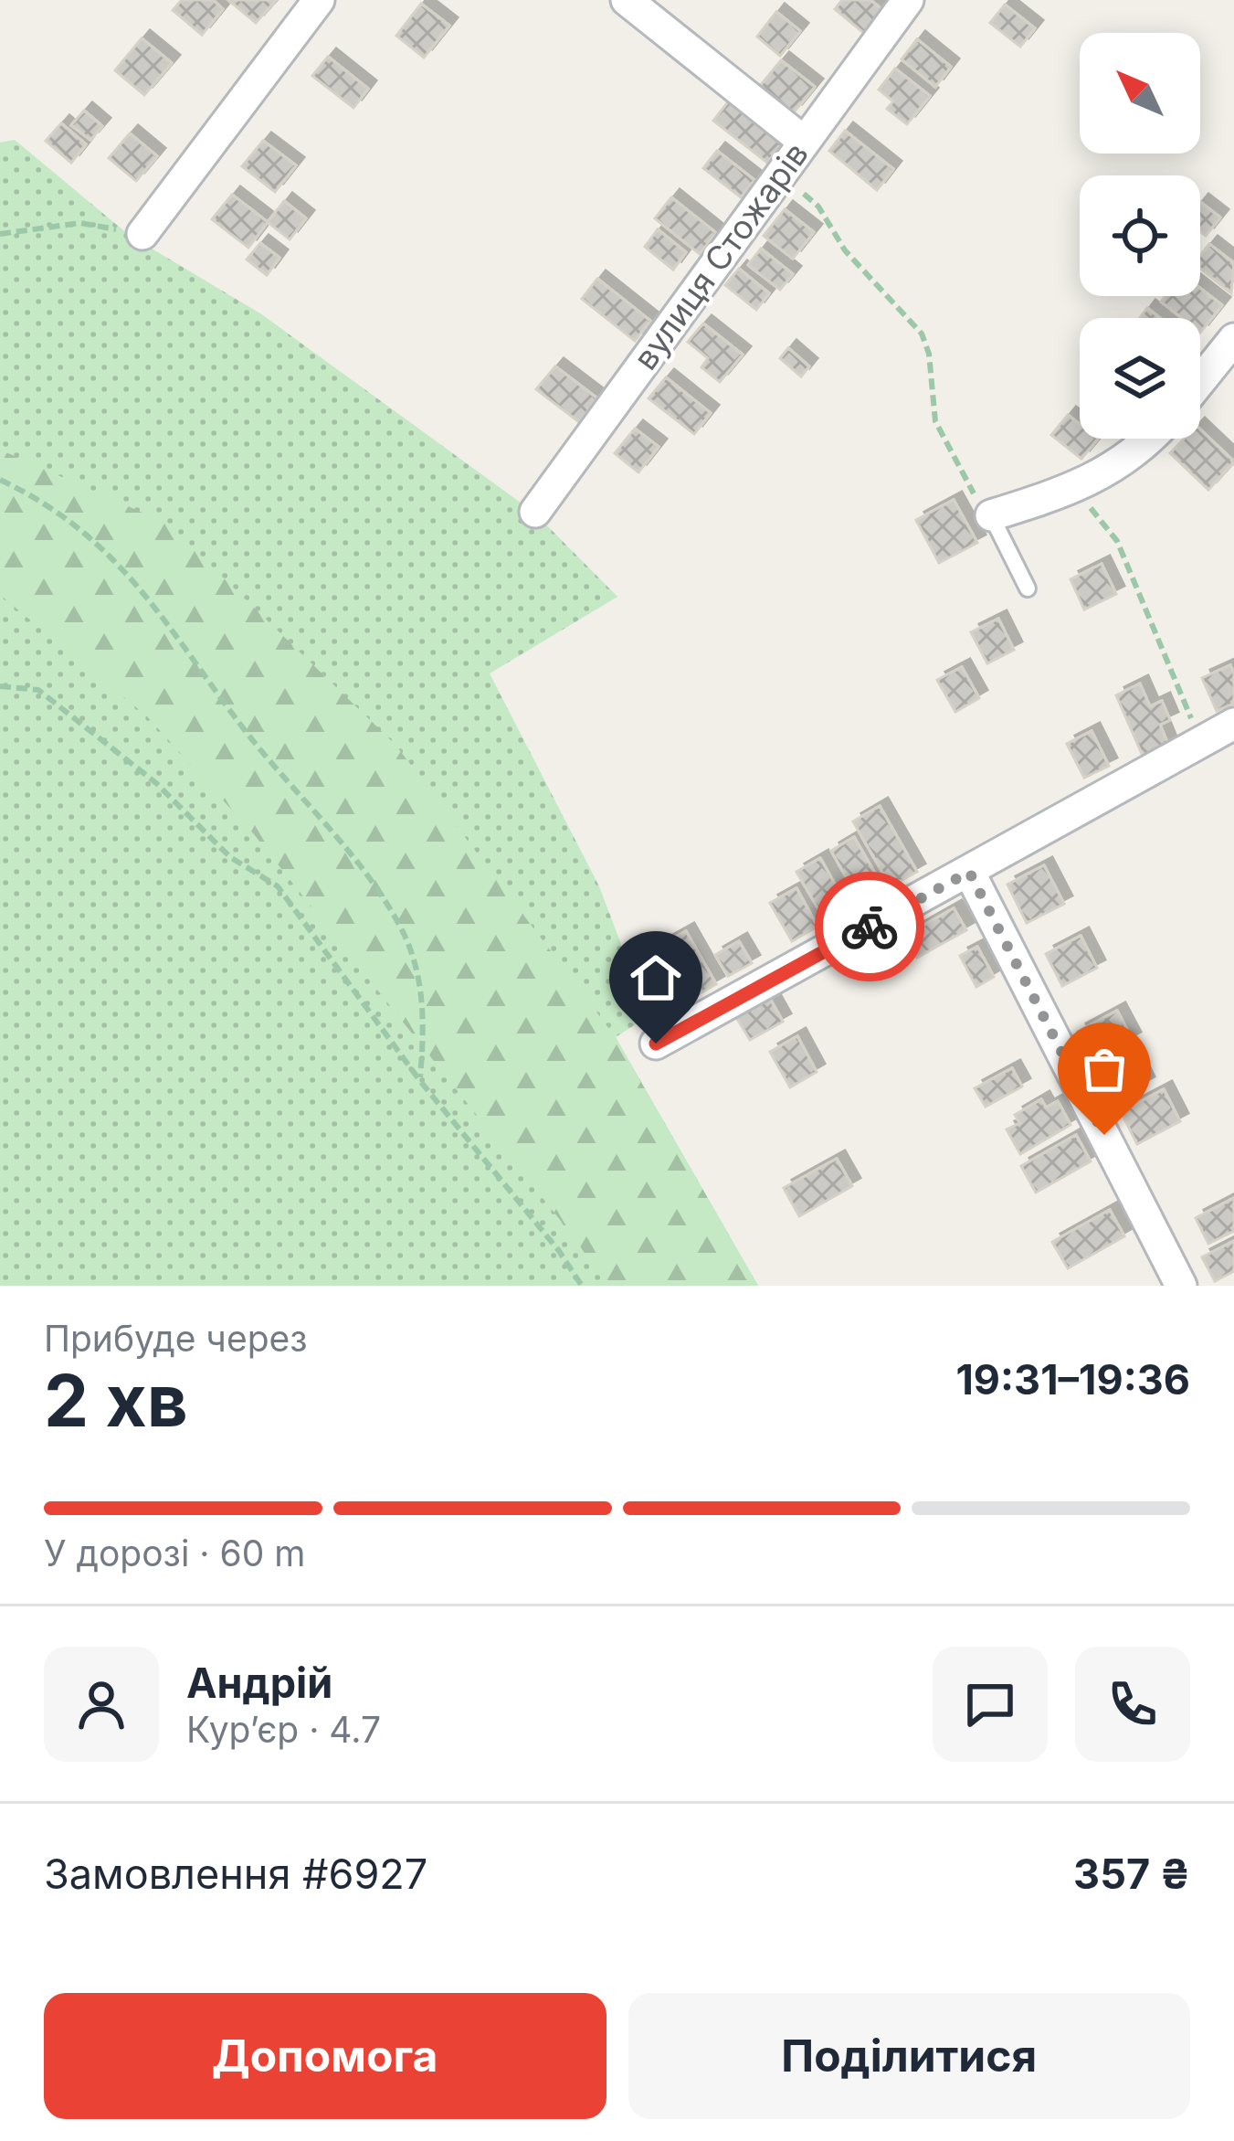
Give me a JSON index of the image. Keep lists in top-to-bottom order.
{
  "streets": {
    "street": ["вулиця Стожарів"]
  },
  "north": "top left",
  "page": {
    "heading": ["2 хв", "Прибуде через", "19:31–19:36"],
    "panel": [
      "Андрій",
      "Кур’єр · 4.7",
      "Замовлення #6927",
      "357 ₴"
    ],
    "bar": "У дорозі · 60 m",
    "buttons": ["Допомога", "Поділитися"]
  }
}
